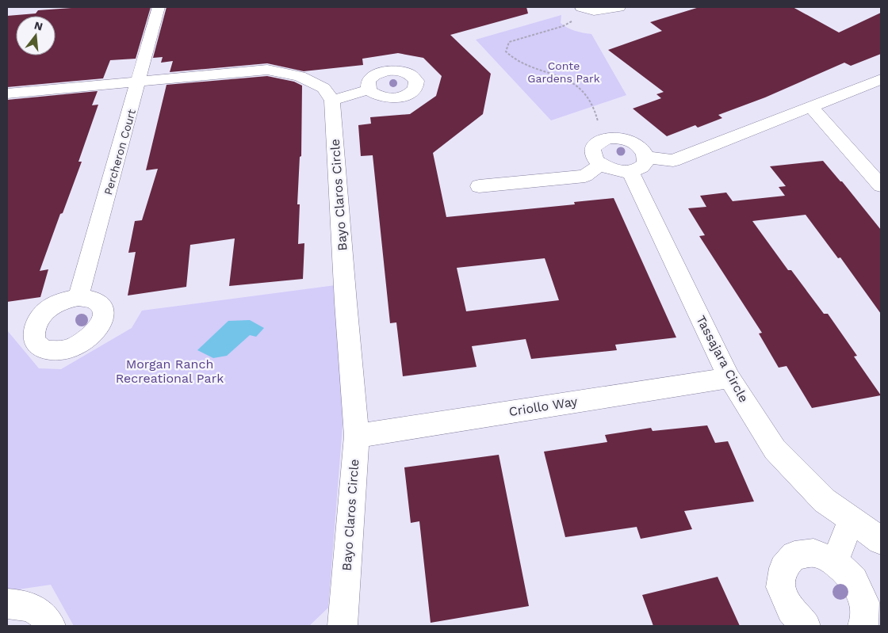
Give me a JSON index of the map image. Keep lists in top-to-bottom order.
{
  "streets": {
    "street": [
      "Percheron Court",
      "Bayo Claros Circle",
      "Tassajara Circle",
      "Criollo Way"
    ]
  },
  "crossings": [
    ["Bayo Claros Circle", "Criollo Way"],
    ["Tassajara Circle", "Criollo Way"]
  ],
  "parks": ["Conte Gardens Park", "Morgan Ranch Recreational Park"],
  "north": "top"
}
